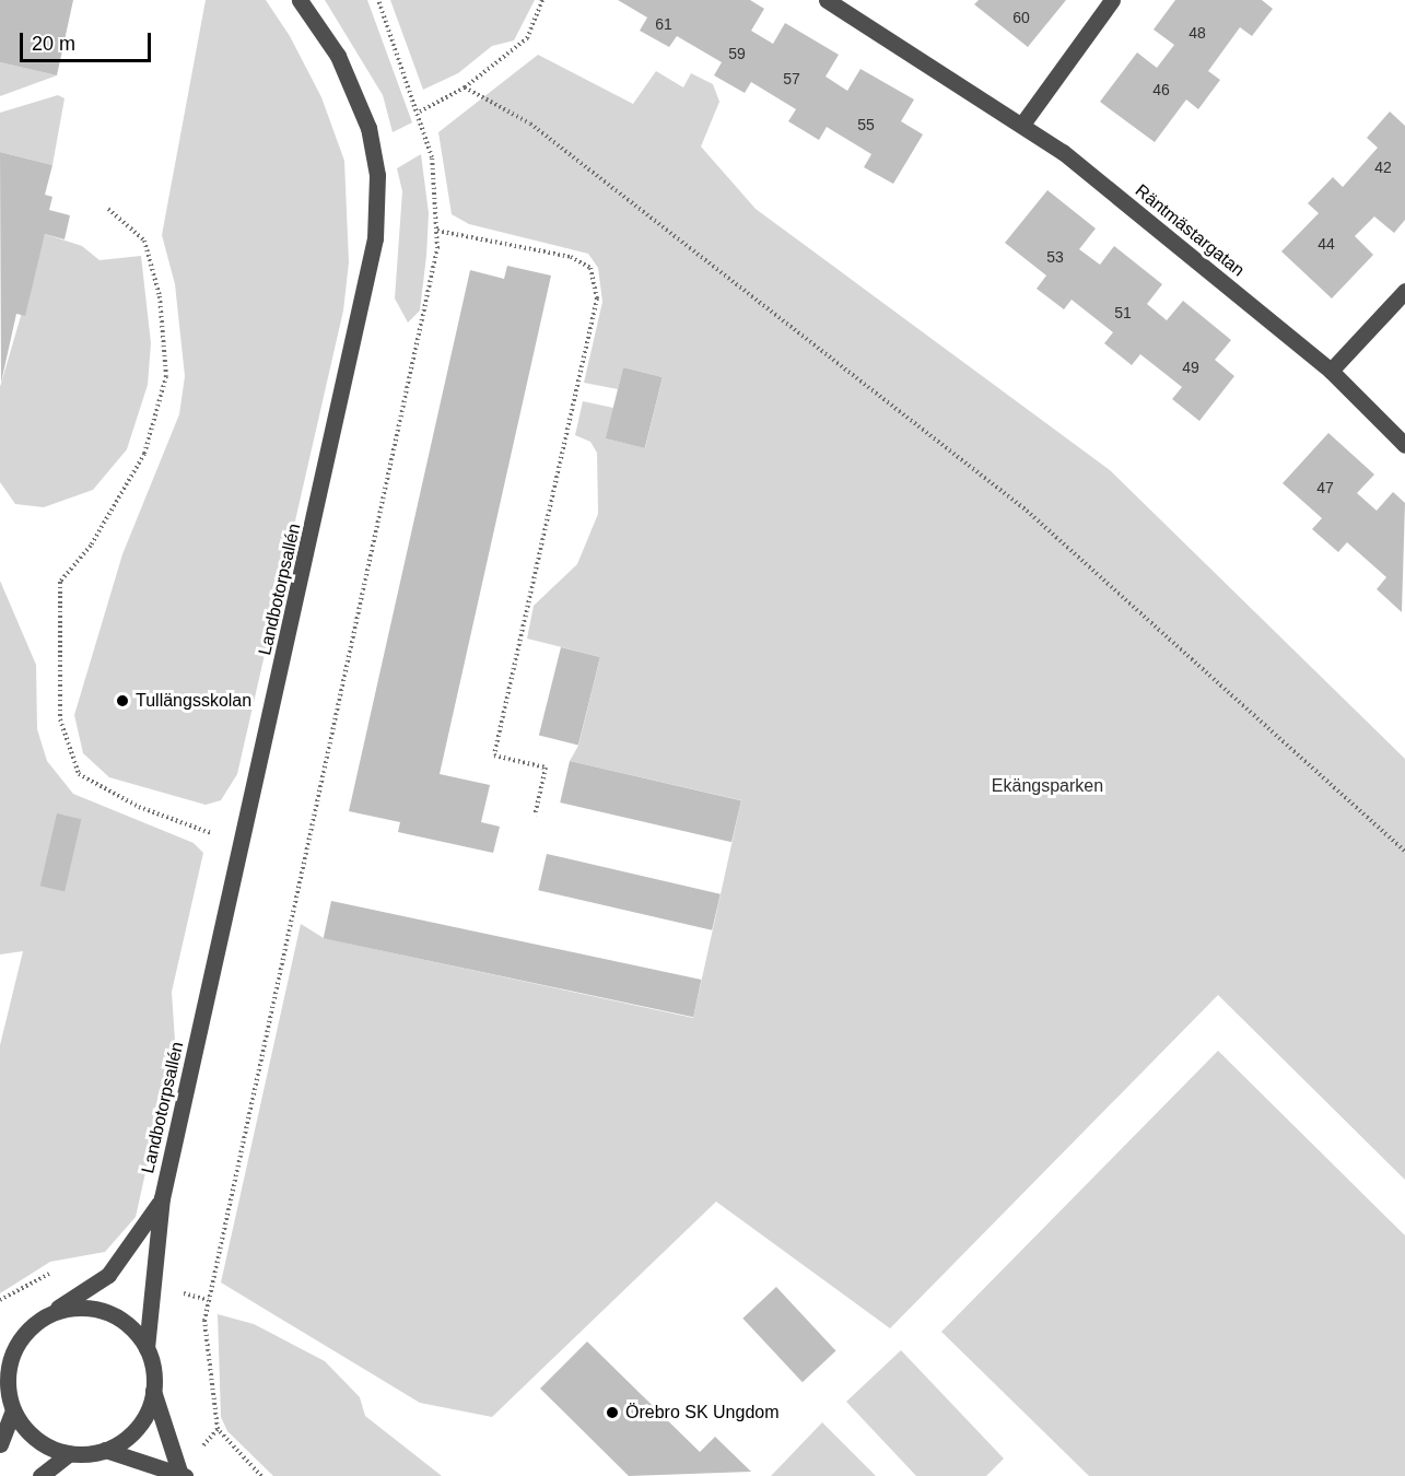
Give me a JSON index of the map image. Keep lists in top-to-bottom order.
{
  "streets": {
    "street": ["Räntmästargatan", "Landbotorpsallén"]
  },
  "parks": ["Ekängsparken"],
  "places": ["Tullängsskolan", "Örebro SK Ungdom"],
  "house_numbers": [
    "60",
    "61",
    "48",
    "59",
    "57",
    "46",
    "55",
    "42",
    "44",
    "53",
    "51",
    "49",
    "47"
  ],
  "scale_bar": "20 m"
}
